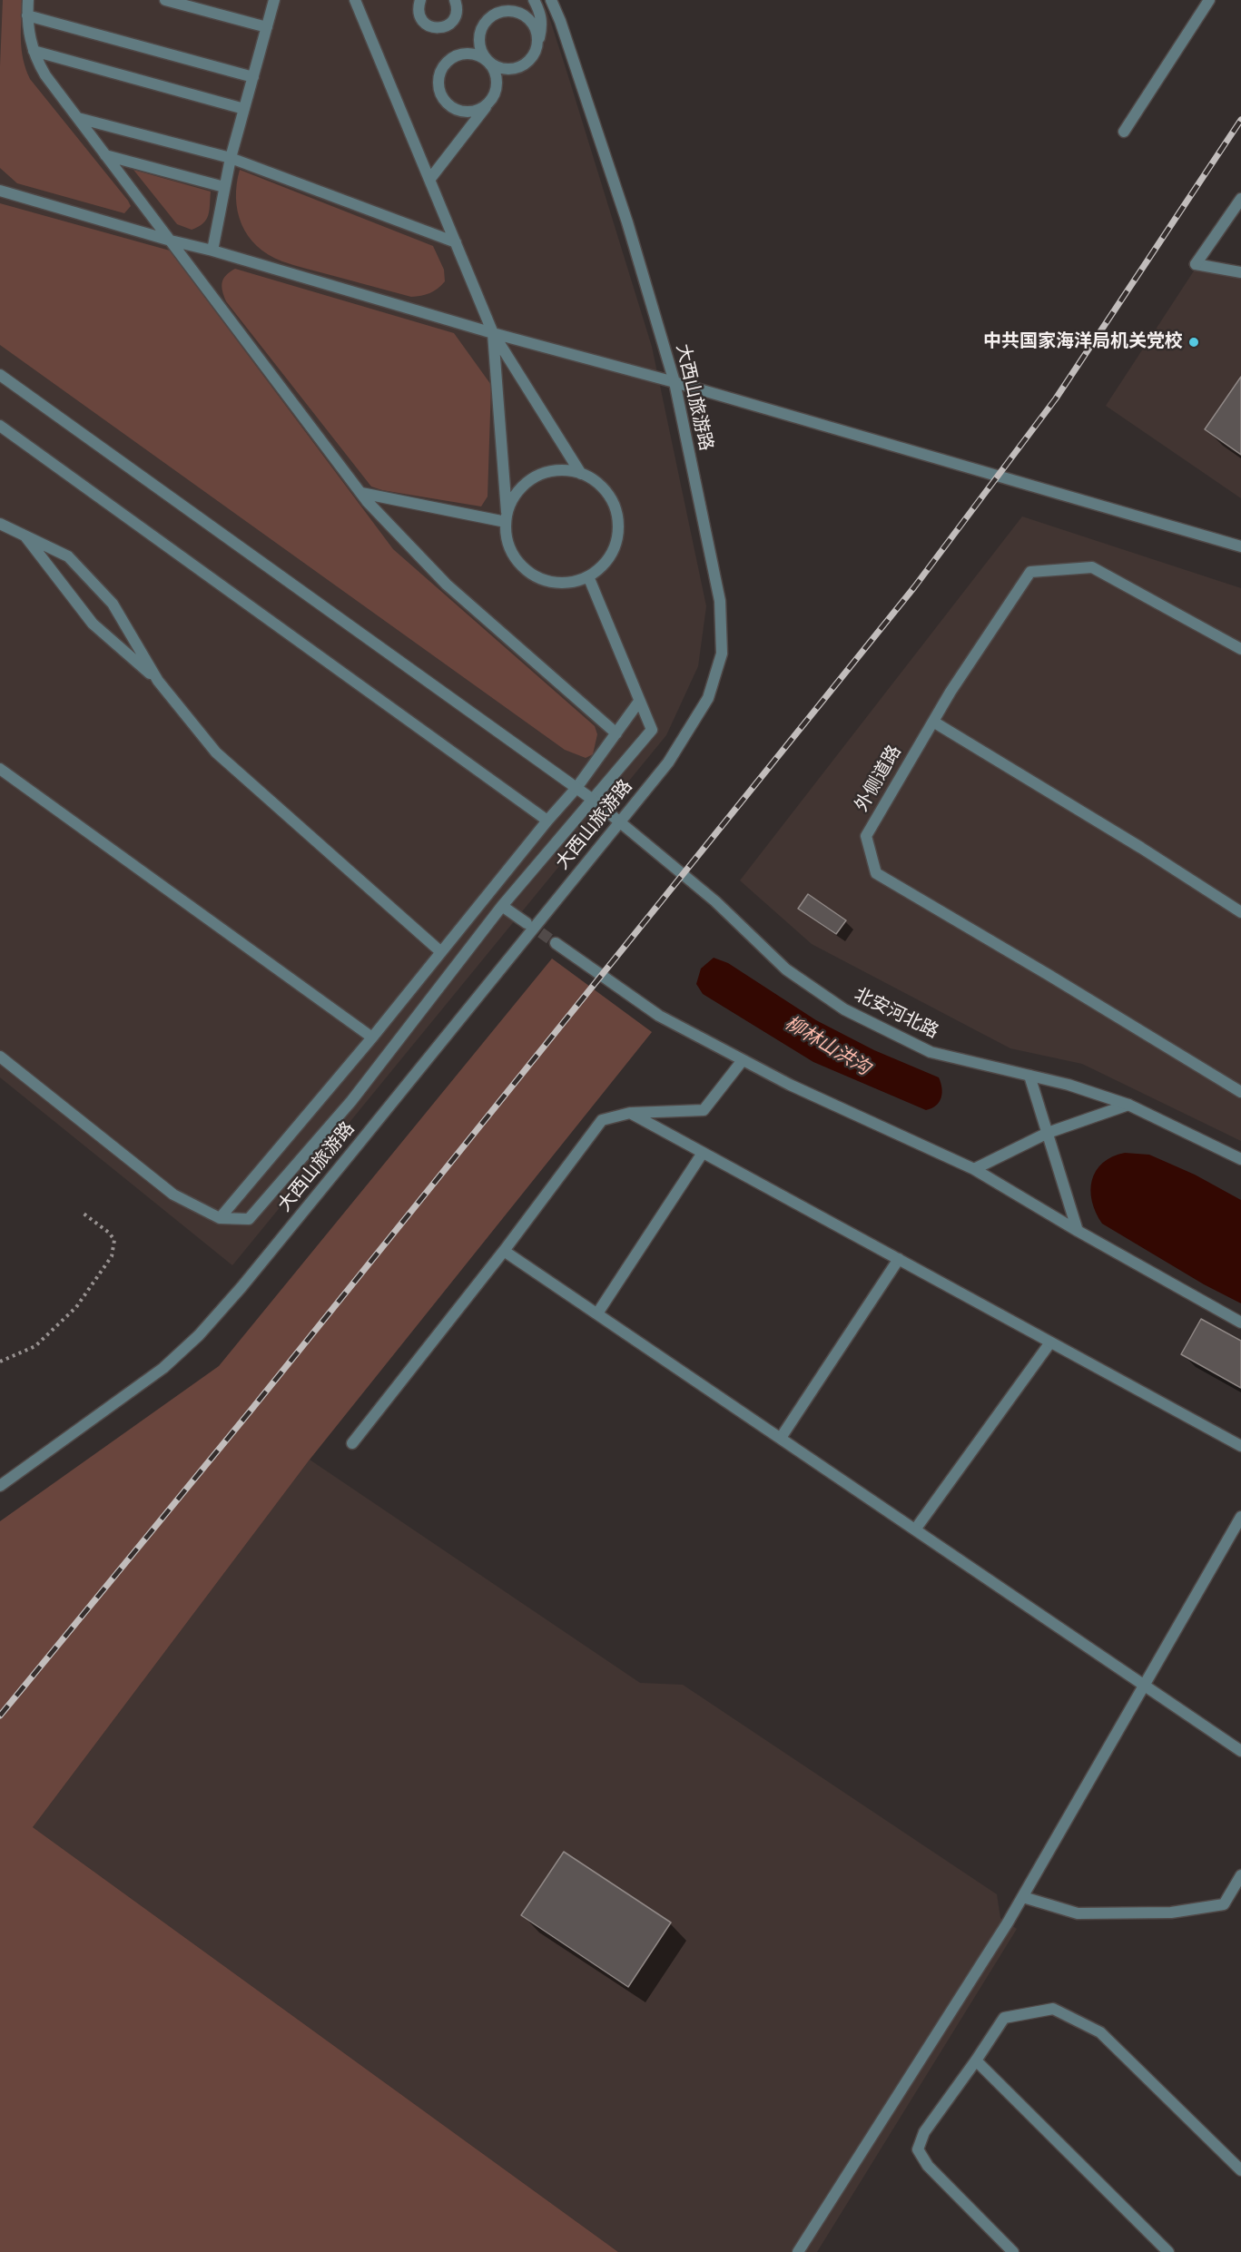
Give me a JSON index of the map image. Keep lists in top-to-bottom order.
{
  "streets": {
    "street": ["大西山旅游路", "外侧道路", "北安河北路"]
  },
  "crossings": [
    ["大西山旅游路", "北安河北路"]
  ],
  "water": ["柳林山洪沟"],
  "places": ["中共国家海洋局机关党校"]
}
